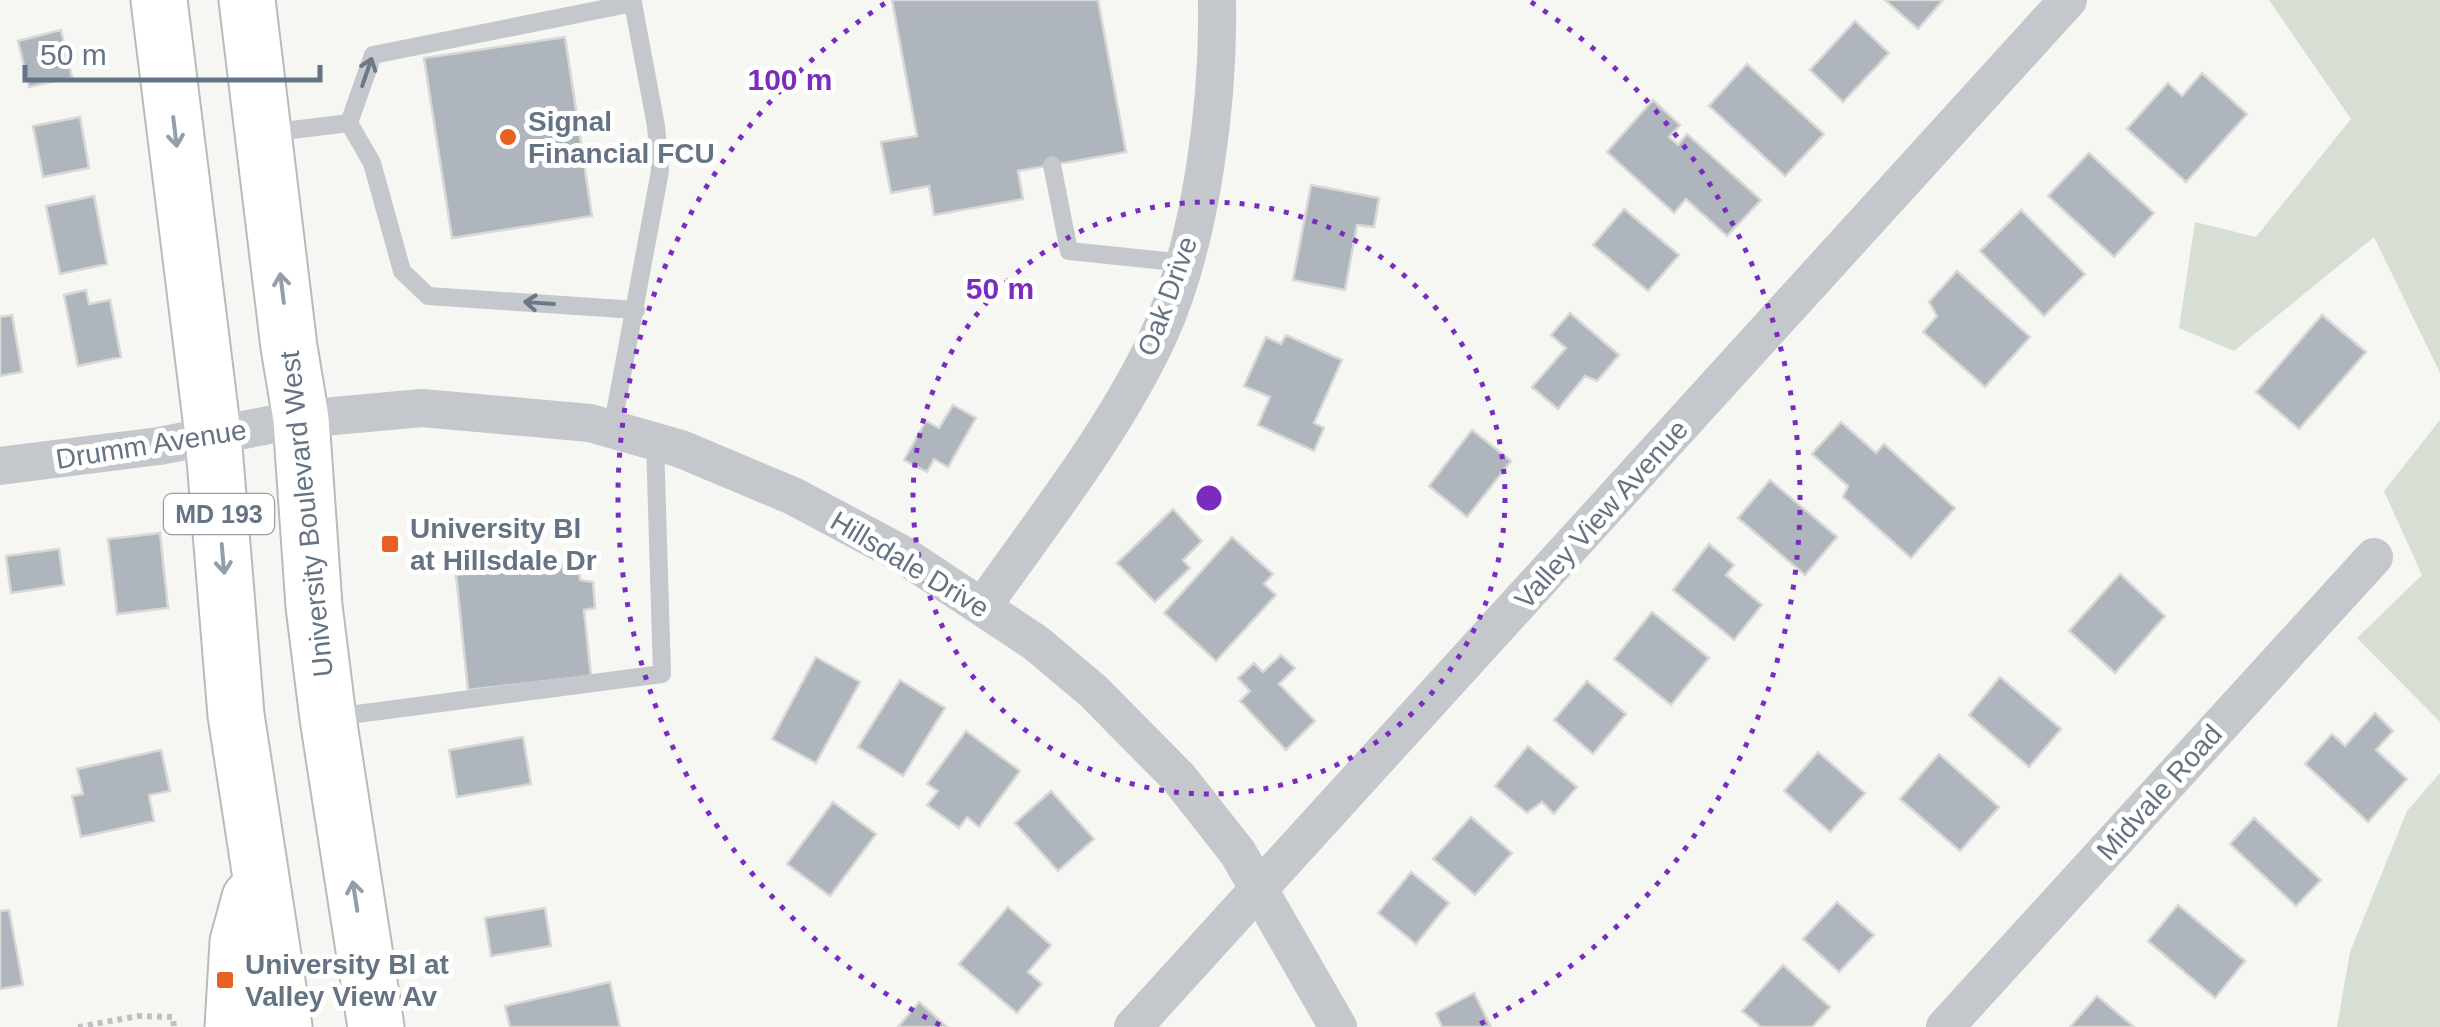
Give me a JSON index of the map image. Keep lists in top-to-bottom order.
{
  "streets": {
    "main road": ["MD 193", "University Boulevard West"],
    "street": [
      "Oak Drive",
      "Drumm Avenue",
      "Valley View Avenue",
      "Hillsdale Drive",
      "Midvale Road"
    ]
  },
  "crossings": [
    ["Oak Drive", "Hillsdale Drive"],
    ["Drumm Avenue", "MD 193"],
    ["Drumm Avenue", "University Boulevard West"],
    ["Drumm Avenue", "Hillsdale Drive"],
    ["University Boulevard West", "Hillsdale Drive"],
    ["Valley View Avenue", "Hillsdale Drive"]
  ],
  "places": {
    "other": ["Signal Financial FCU"],
    "transit": ["University Bl at Hillsdale Dr", "University Bl at Valley View Av"]
  },
  "scale_bar": "50 m",
  "rings": ["100 m", "50 m"]
}
